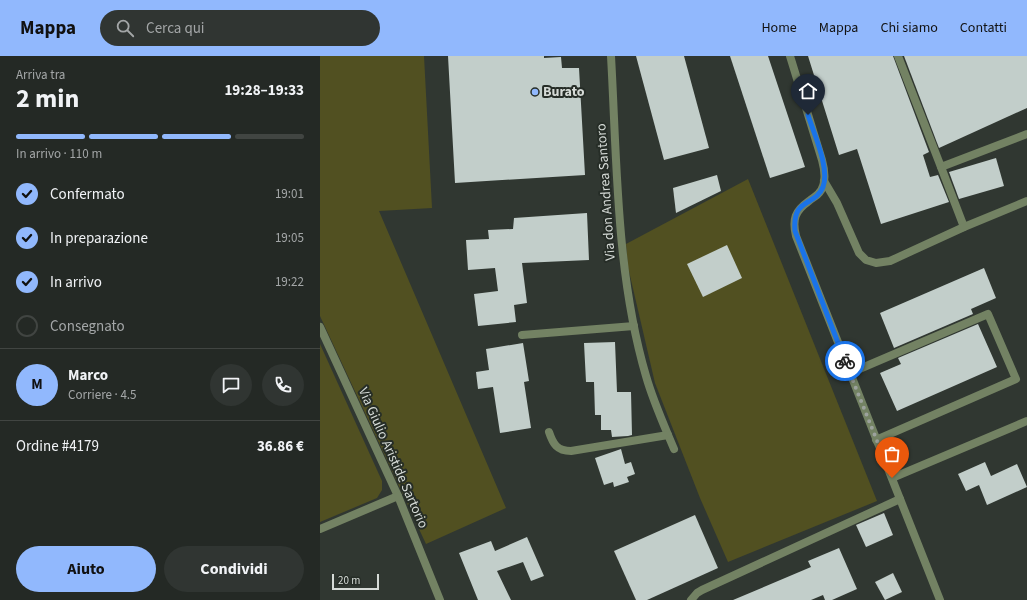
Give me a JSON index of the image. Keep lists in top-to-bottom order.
{
  "streets": {
    "street": ["Via don Andrea Santoro", "Via Giulio Aristide Sartorio"]
  },
  "places": ["Burato"],
  "scale_bar": "20 m",
  "page": {
    "header": "Mappa",
    "search": "Cerca qui",
    "nav": [
      "Home",
      "Mappa",
      "Chi siamo",
      "Contatti"
    ],
    "heading": ["2 min", "Arriva tra", "19:28–19:33"],
    "panel": [
      "Marco",
      "Corriere · 4.5",
      "Ordine #4179",
      "36.86 €"
    ],
    "bar": "In arrivo · 110 m",
    "list": [
      ["Confermato", "19:01"],
      ["In preparazione", "19:05"],
      ["In arrivo", "19:22"],
      "Consegnato"
    ],
    "round": "M",
    "buttons": ["Aiuto", "Condividi"],
    "scale": "20 m"
  }
}
